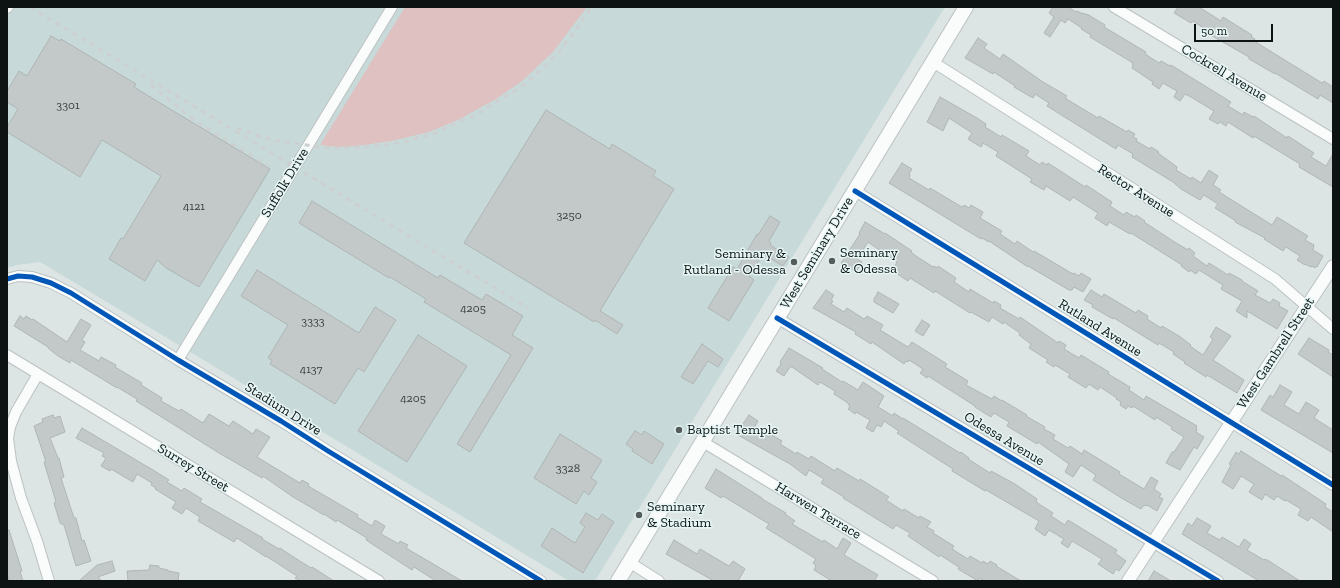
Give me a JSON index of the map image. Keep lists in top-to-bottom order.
{
  "streets": {
    "main road": ["West Seminary Drive"],
    "street": [
      "Cockrell Avenue",
      "Suffolk Drive",
      "Rector Avenue",
      "Rutland Avenue",
      "West Gambrell Street",
      "Stadium Drive",
      "Odessa Avenue",
      "Surrey Street",
      "Harwen Terrace"
    ]
  },
  "crossings": [
    ["Suffolk Drive", "Stadium Drive"],
    ["Rector Avenue", "West Seminary Drive"],
    ["Rector Avenue", "West Gambrell Street"],
    ["West Seminary Drive", "Rutland Avenue"],
    ["West Seminary Drive", "Odessa Avenue"],
    ["West Seminary Drive", "Harwen Terrace"],
    ["Rutland Avenue", "West Gambrell Street"],
    ["West Gambrell Street", "Odessa Avenue"]
  ],
  "places": [
    "Seminary & Odessa",
    "Seminary & Rutland - Odessa",
    "Baptist Temple",
    "Seminary & Stadium"
  ],
  "house_numbers": [
    "3301",
    "4121",
    "3250",
    "4205",
    "3333",
    "4137",
    "4205",
    "3328"
  ],
  "scale_bar": "50 m"
}
